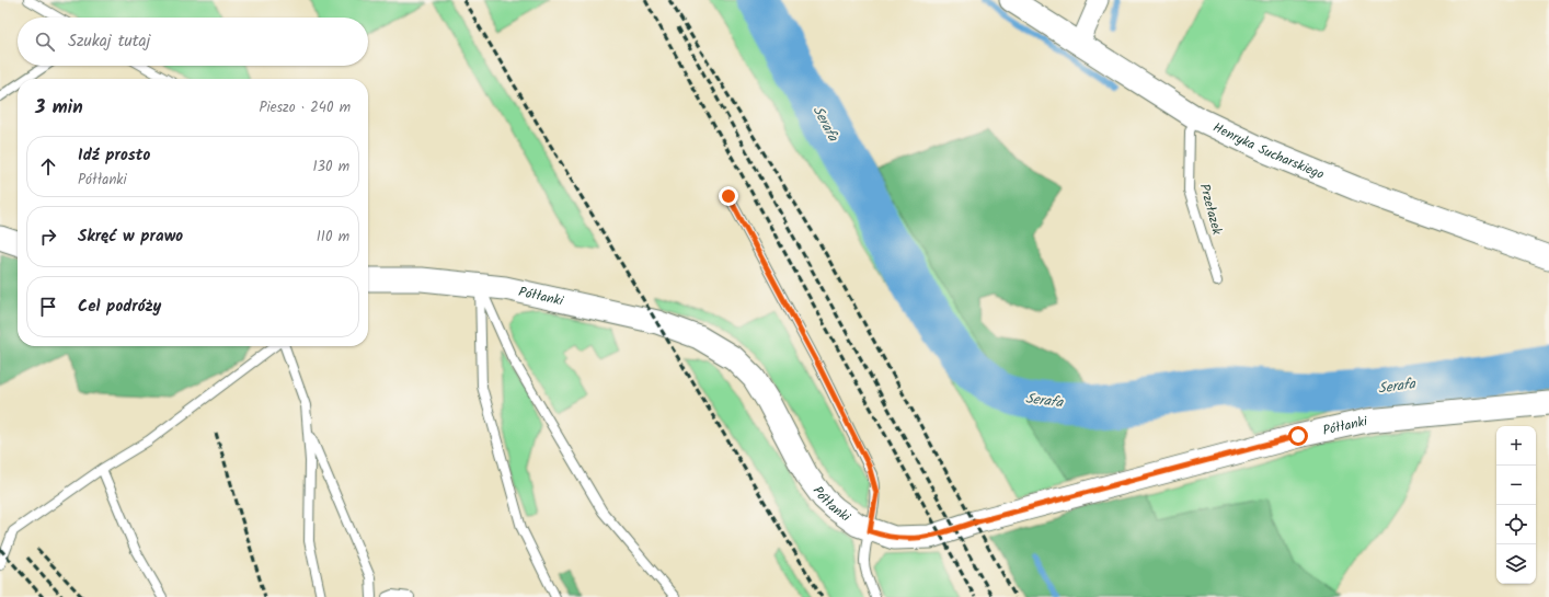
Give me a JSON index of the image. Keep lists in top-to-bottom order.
{
  "streets": {
    "street": ["Henryka Sucharskiego", "Półłanki"],
    "lane": ["Przełazek"]
  },
  "crossings": [
    ["Henryka Sucharskiego", "Przełazek"]
  ],
  "water": ["Serafa"],
  "page": {
    "search": "Szukaj tutaj",
    "heading": ["3 min", "Pieszo · 240 m"],
    "list": [
      ["Idź prosto", "Półłanki", "130 m"],
      ["Skręć w prawo", "110 m"],
      "Cel podróży"
    ],
    "map_buttons": ["+", "−"]
  }
}
